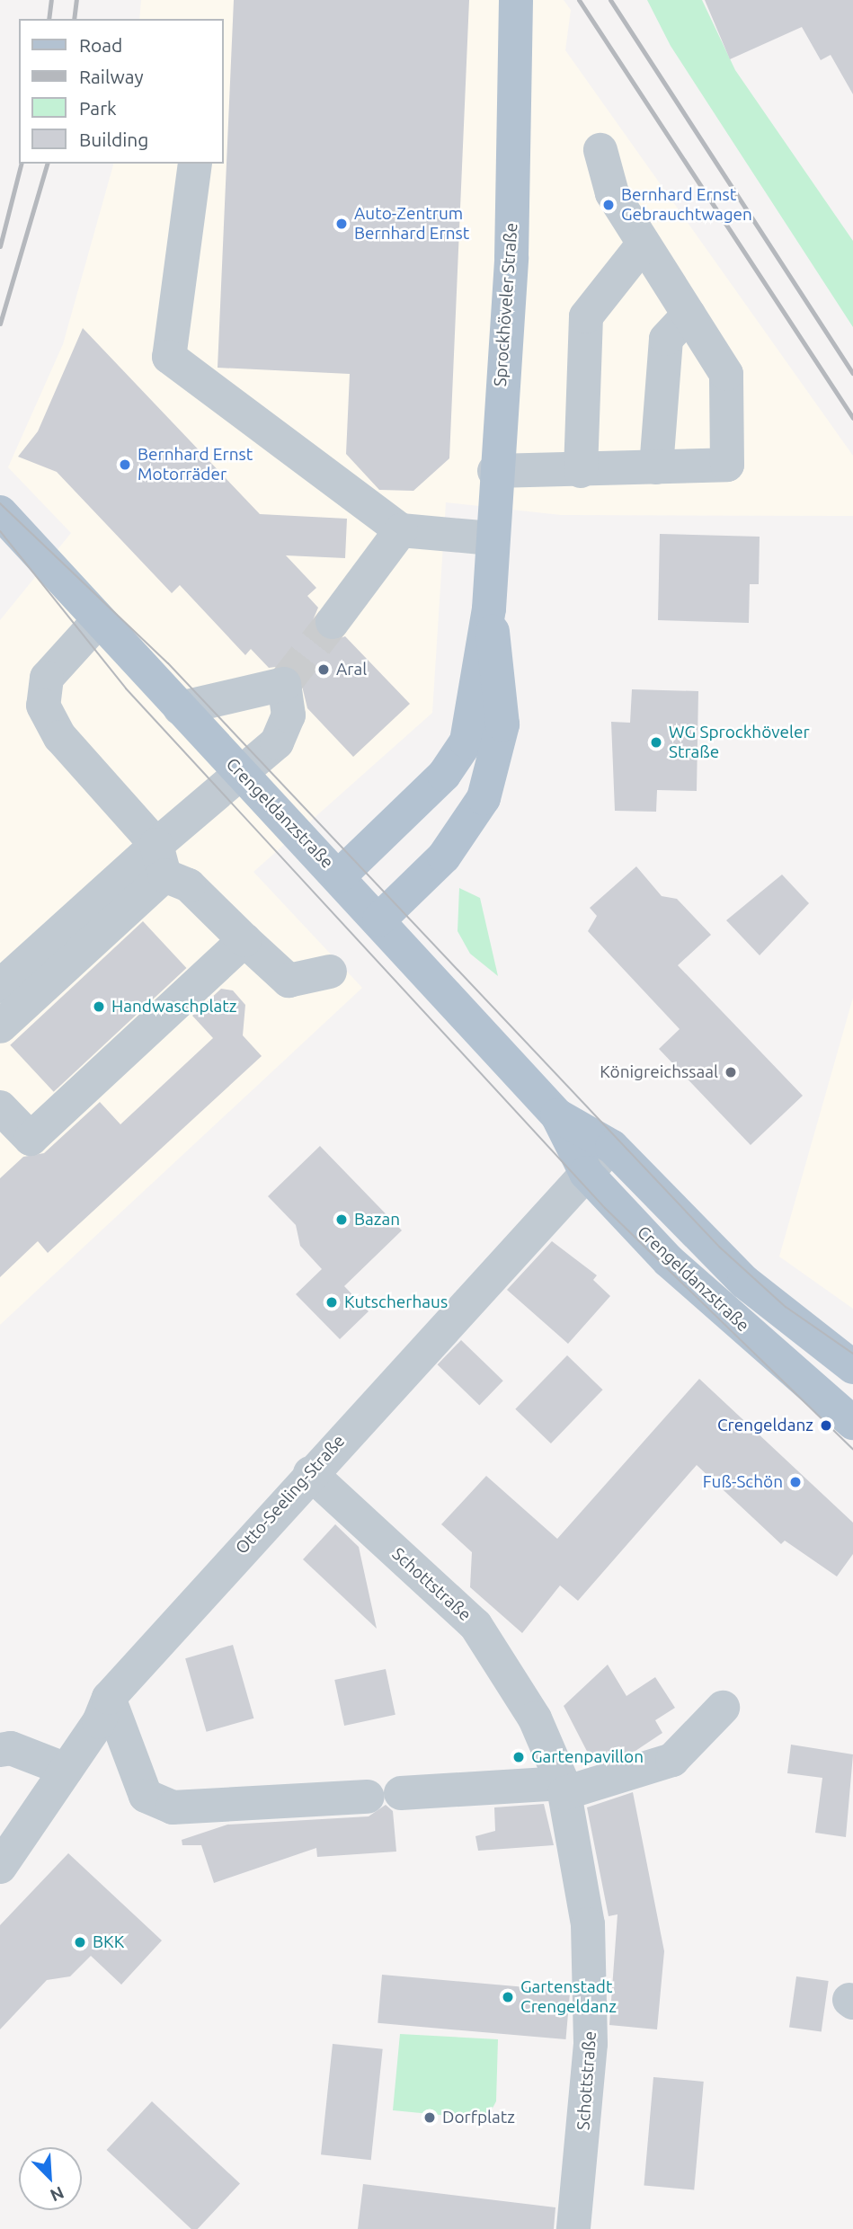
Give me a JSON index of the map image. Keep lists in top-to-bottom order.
{
  "streets": {
    "main road": ["Sprockhöveler Straße", "Crengeldanzstraße"],
    "street": ["Otto-Seeling-Straße", "Schottstraße"]
  },
  "crossings": [
    ["Sprockhöveler Straße", "Crengeldanzstraße"],
    ["Crengeldanzstraße", "Otto-Seeling-Straße"],
    ["Otto-Seeling-Straße", "Schottstraße"]
  ],
  "places": [
    "Bernhard Ernst Gebrauchtwagen",
    "Auto-Zentrum Bernhard Ernst",
    "Bernhard Ernst Motorräder",
    "Aral",
    "WG Sprockhöveler Straße",
    "Handwaschplatz",
    "Königreichssaal",
    "Bazan",
    "Kutscherhaus",
    "Crengeldanz",
    "Fuß-Schön",
    "Gartenpavillon",
    "BKK",
    "Gartenstadt Crengeldanz",
    "Dorfplatz"
  ],
  "legend": [
    "Road",
    "Railway",
    "Park",
    "Building"
  ],
  "north": "bottom right"
}
